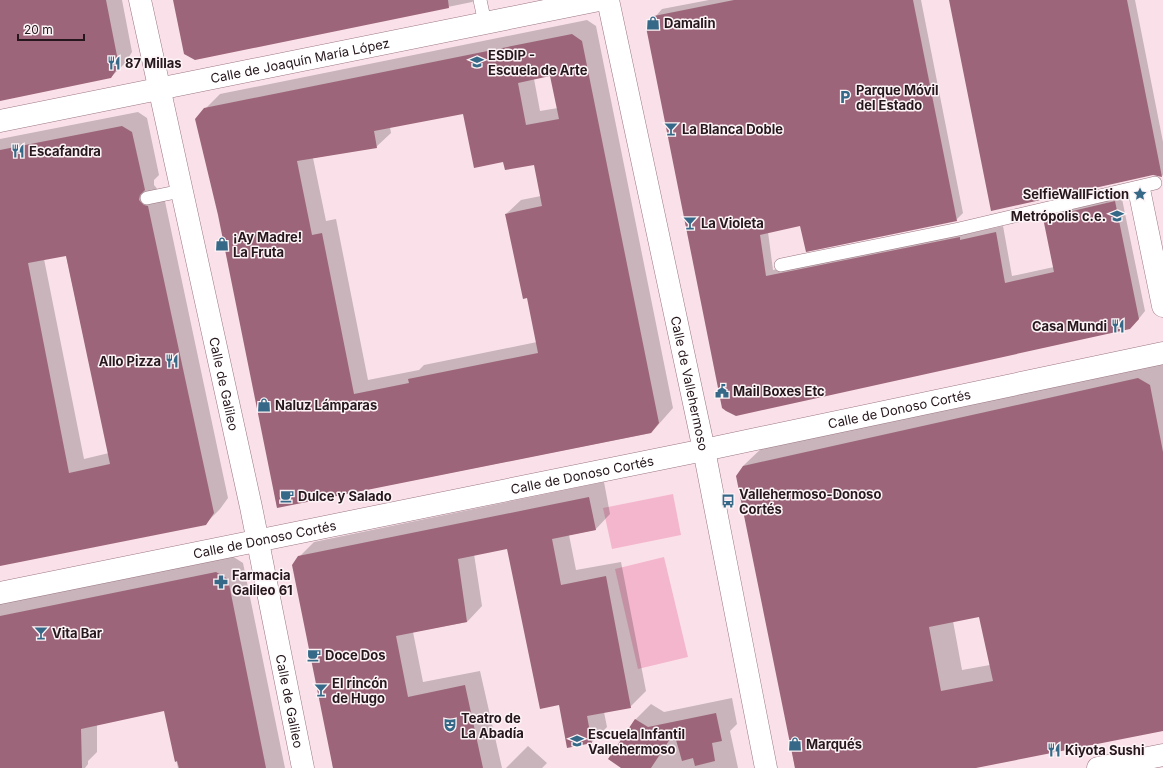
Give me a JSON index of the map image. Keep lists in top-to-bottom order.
{
  "streets": {
    "street": [
      "Calle de Joaquín María López",
      "Calle de Galileo",
      "Calle de Vallehermoso",
      "Calle de Donoso Cortés"
    ]
  },
  "crossings": [
    ["Calle de Joaquín María López", "Calle de Galileo"],
    ["Calle de Galileo", "Calle de Donoso Cortés"],
    ["Calle de Vallehermoso", "Calle de Donoso Cortés"]
  ],
  "places": {
    "shop": [
      "Damalin",
      "¡Ay Madre! La Fruta",
      "Naluz Lámparas",
      "Marqués"
    ],
    "school or university": ["ESDIP - Escuela de Arte", "Metrópolis c.e.", "Escuela Infantil Vallehermoso"],
    "restaurant": [
      "87 Millas",
      "Escafandra",
      "Casa Mundi",
      "Allo Pizza",
      "Kiyota Sushi"
    ],
    "parking": ["Parque Móvil del Estado"],
    "bar": [
      "La Blanca Doble",
      "La Violeta",
      "Vita Bar",
      "El rincón de Hugo"
    ],
    "place": ["SelfieWallFiction"],
    "public building": ["Mail Boxes Etc"],
    "cafe": ["Dulce y Salado", "Doce Dos"],
    "bus stop": ["Vallehermoso-Donoso Cortés"],
    "pharmacy": ["Farmacia Galileo 61"],
    "theatre": ["Teatro de La Abadía"]
  },
  "scale_bar": "20 m"
}
